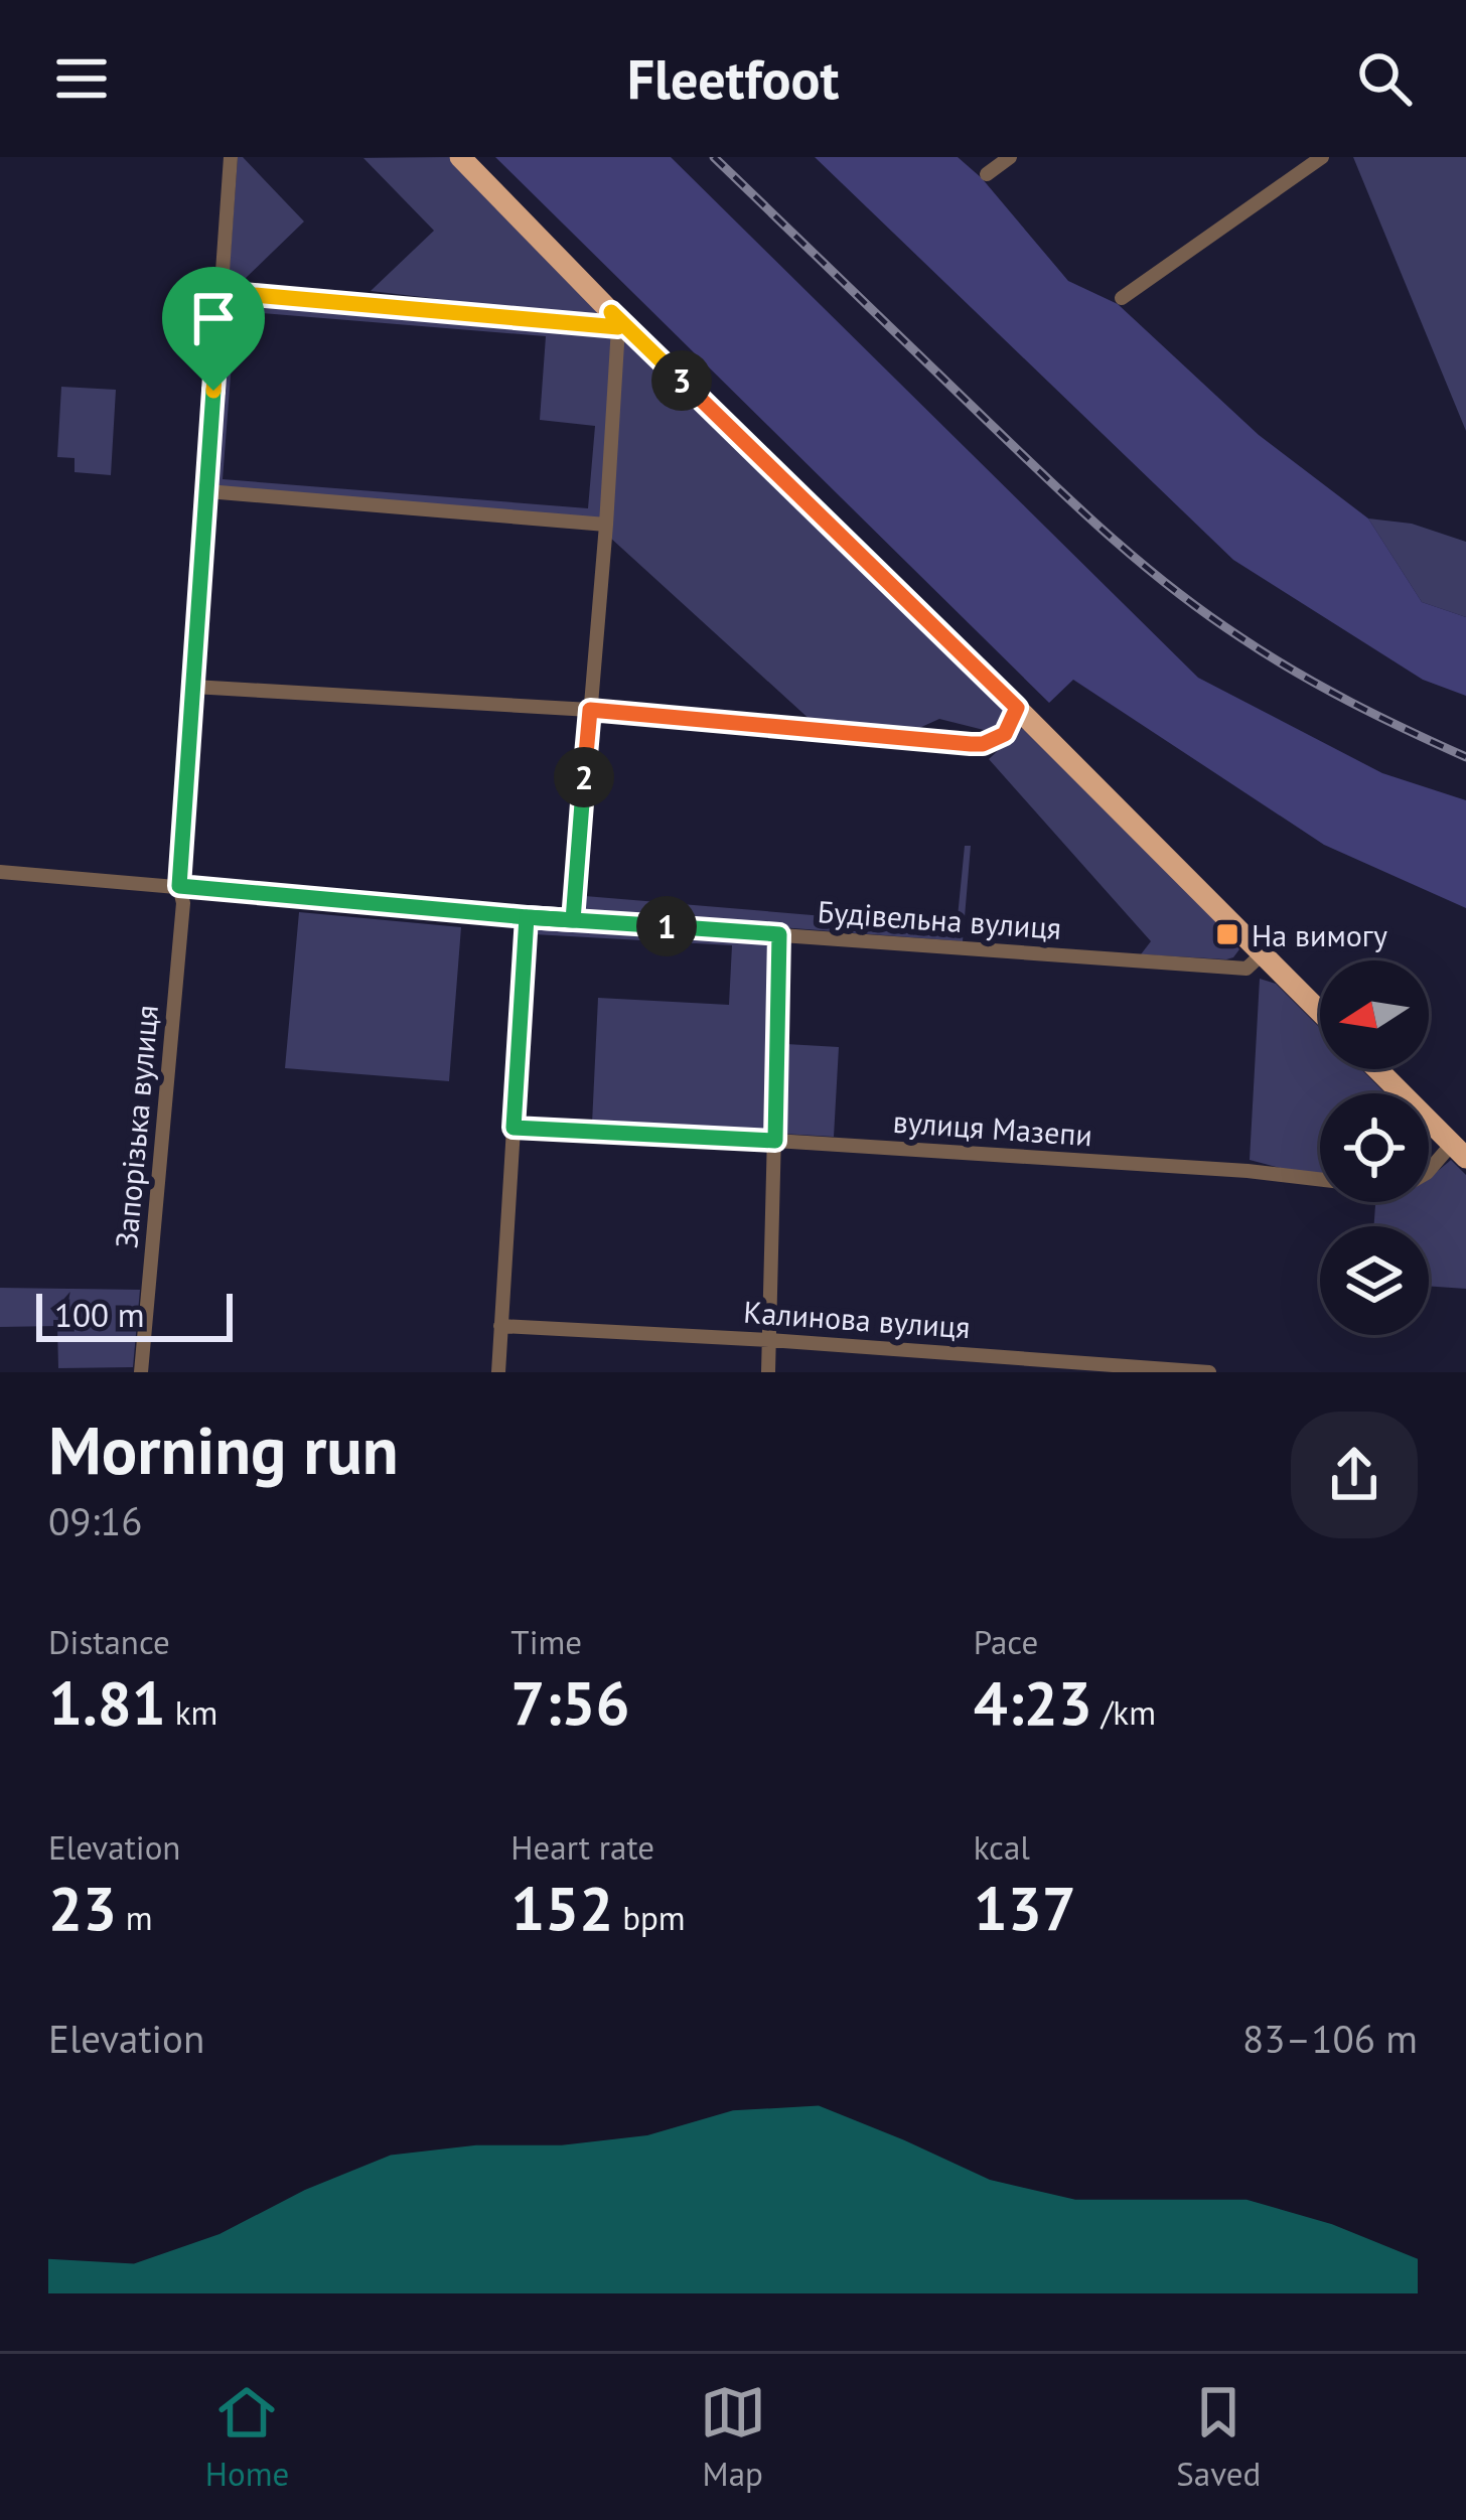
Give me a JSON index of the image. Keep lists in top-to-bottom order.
{
  "streets": {
    "street": [
      "Будівельна вулиця",
      "Запорізька вулиця",
      "вулиця Мазепи",
      "Калинова вулиця"
    ]
  },
  "crossings": [
    ["Будівельна вулиця", "Запорізька вулиця"]
  ],
  "places": {
    "transit": ["На вимогу"]
  },
  "scale_bar": "100 m",
  "north": "left",
  "page": {
    "header": "Fleetfoot",
    "pins": ["3", "2", "1"],
    "scale": "100 m",
    "heading": ["Morning run", "09:16"],
    "stats": [
      ["Distance", "1.81 km"],
      ["Time", "7:56"],
      ["Pace", "4:23 /km"],
      ["Elevation", "23 m"],
      ["Heart rate", "152 bpm"],
      ["kcal", "137"]
    ],
    "chart": ["Elevation", "83–106 m"],
    "tabs": ["Home", "Map", "Saved"]
  }
}
